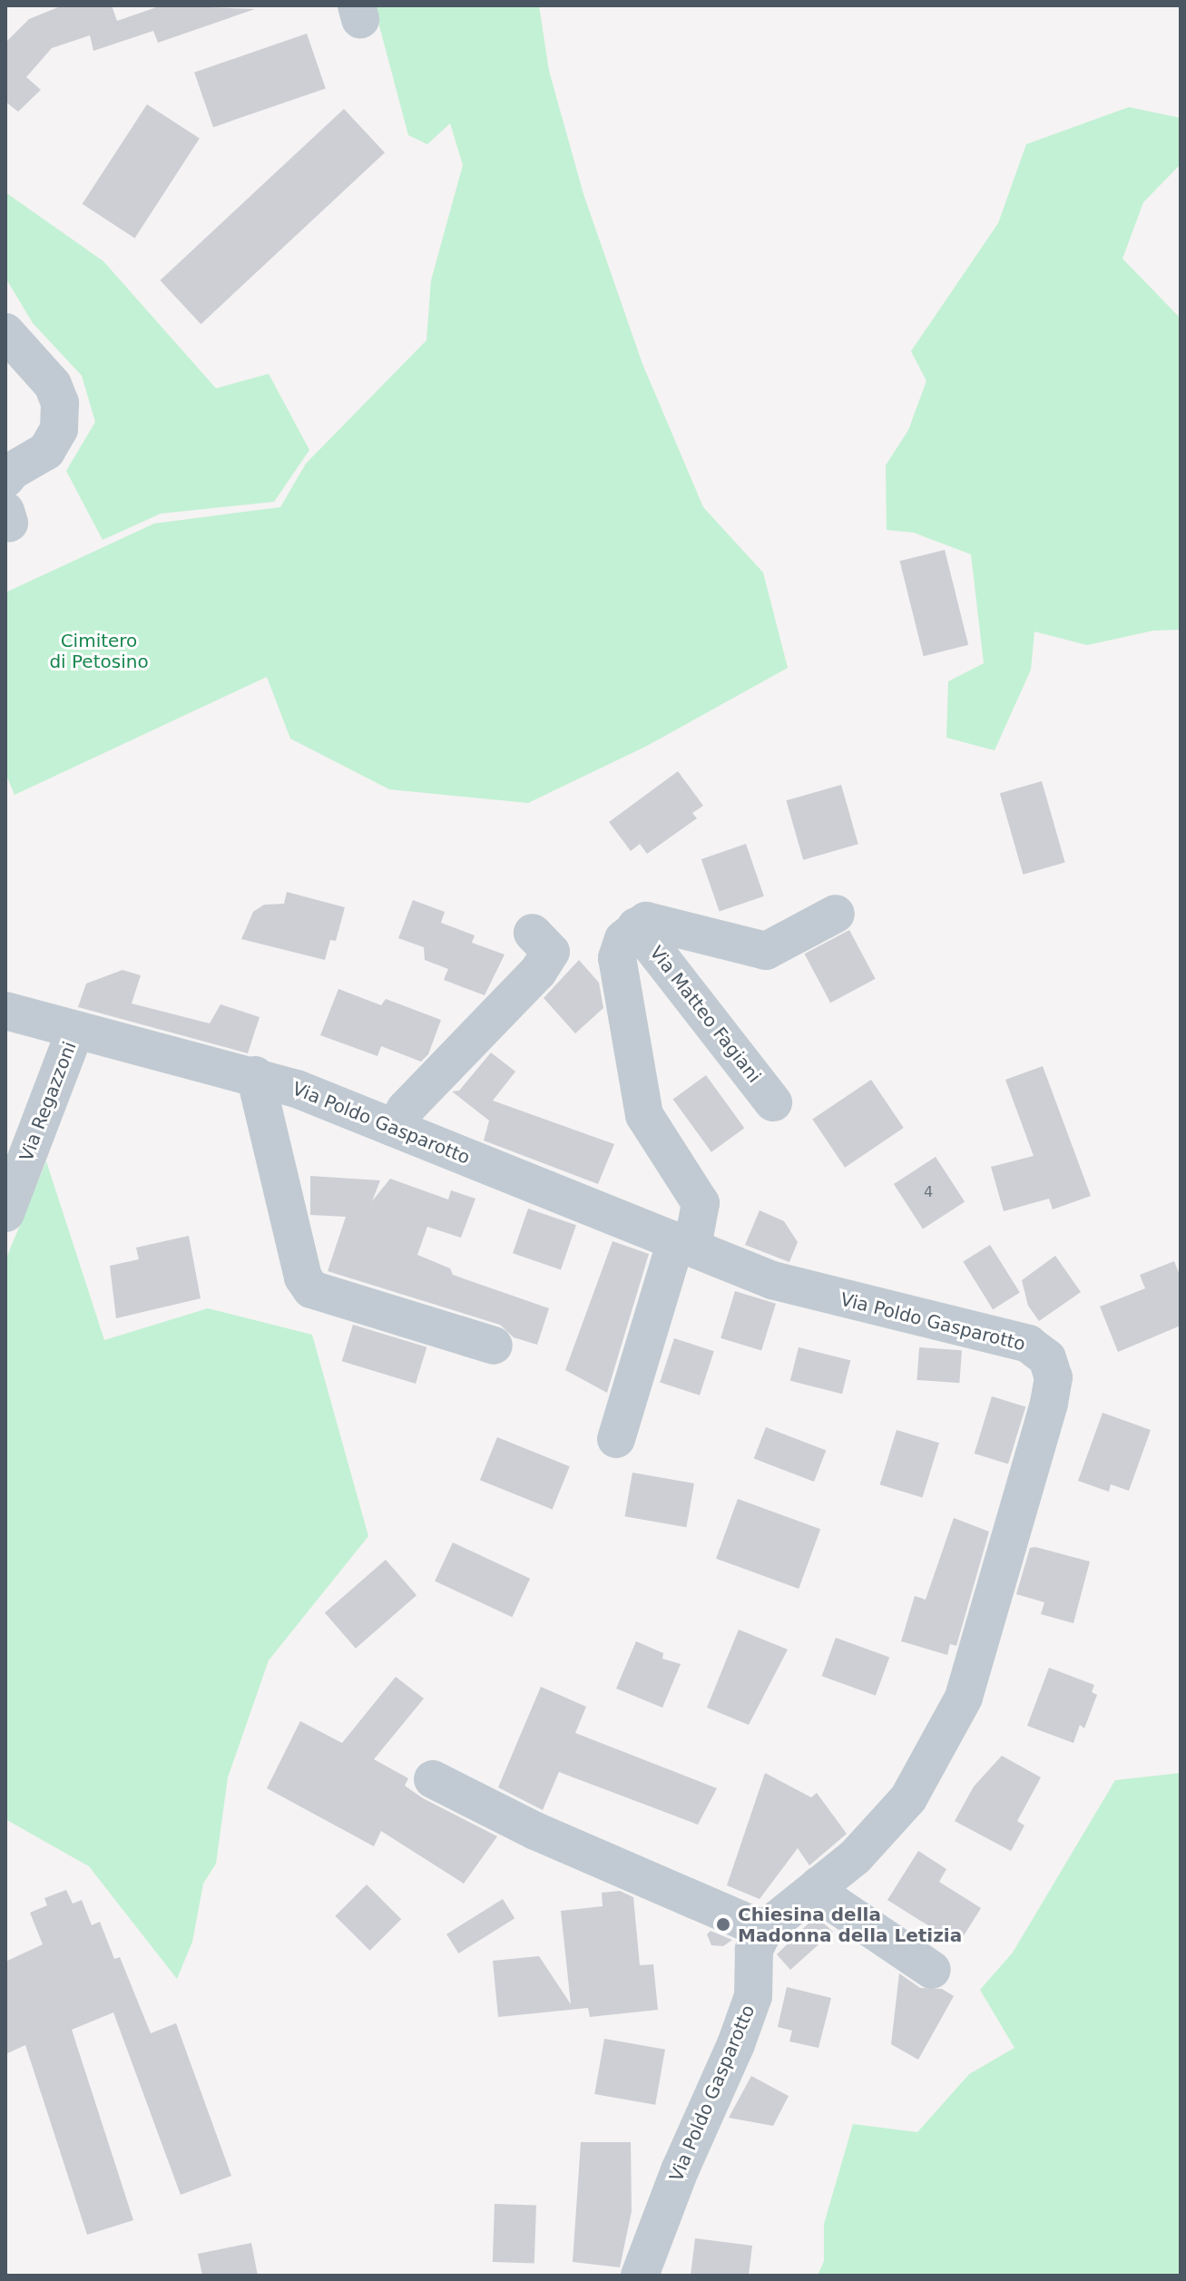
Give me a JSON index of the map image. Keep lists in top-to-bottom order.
{
  "streets": {
    "street": ["Via Matteo Fagiani", "Via Regazzoni", "Via Poldo Gasparotto"]
  },
  "crossings": [
    ["Via Matteo Fagiani", "Via Poldo Gasparotto"],
    ["Via Regazzoni", "Via Poldo Gasparotto"]
  ],
  "parks": ["Cimitero di Petosino"],
  "places": ["Chiesina della Madonna della Letizia"],
  "house_numbers": ["4"]
}
